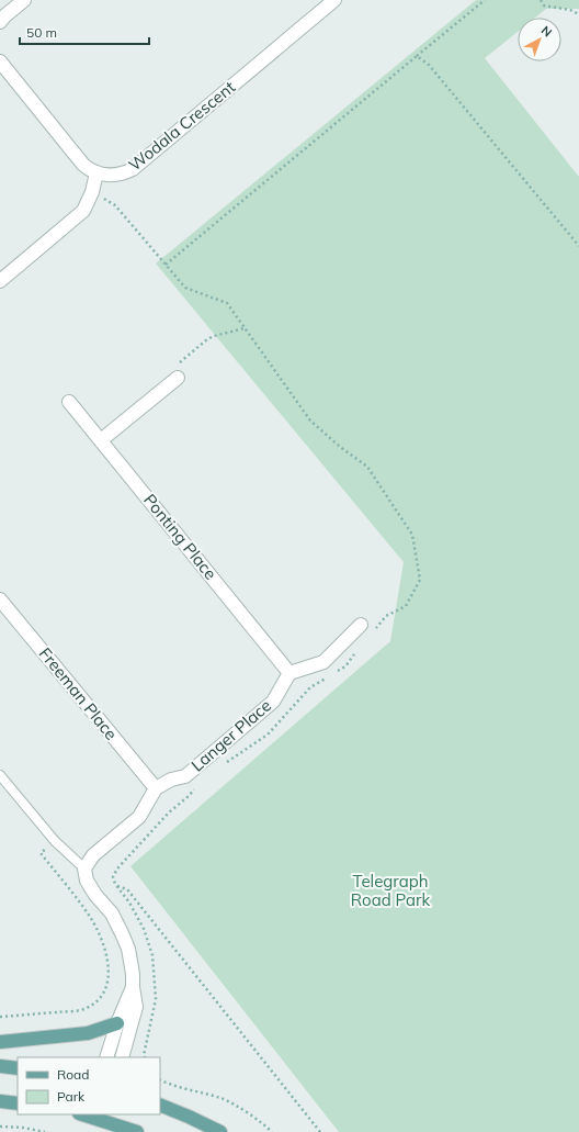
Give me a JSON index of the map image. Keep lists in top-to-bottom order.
{
  "streets": {
    "street": [
      "Wodala Crescent",
      "Ponting Place",
      "Freeman Place",
      "Langer Place"
    ]
  },
  "crossings": [
    ["Ponting Place", "Langer Place"],
    ["Freeman Place", "Langer Place"]
  ],
  "parks": ["Telegraph Road Park"],
  "legend": ["Road", "Park"],
  "scale_bar": "50 m",
  "north": "top right"
}
